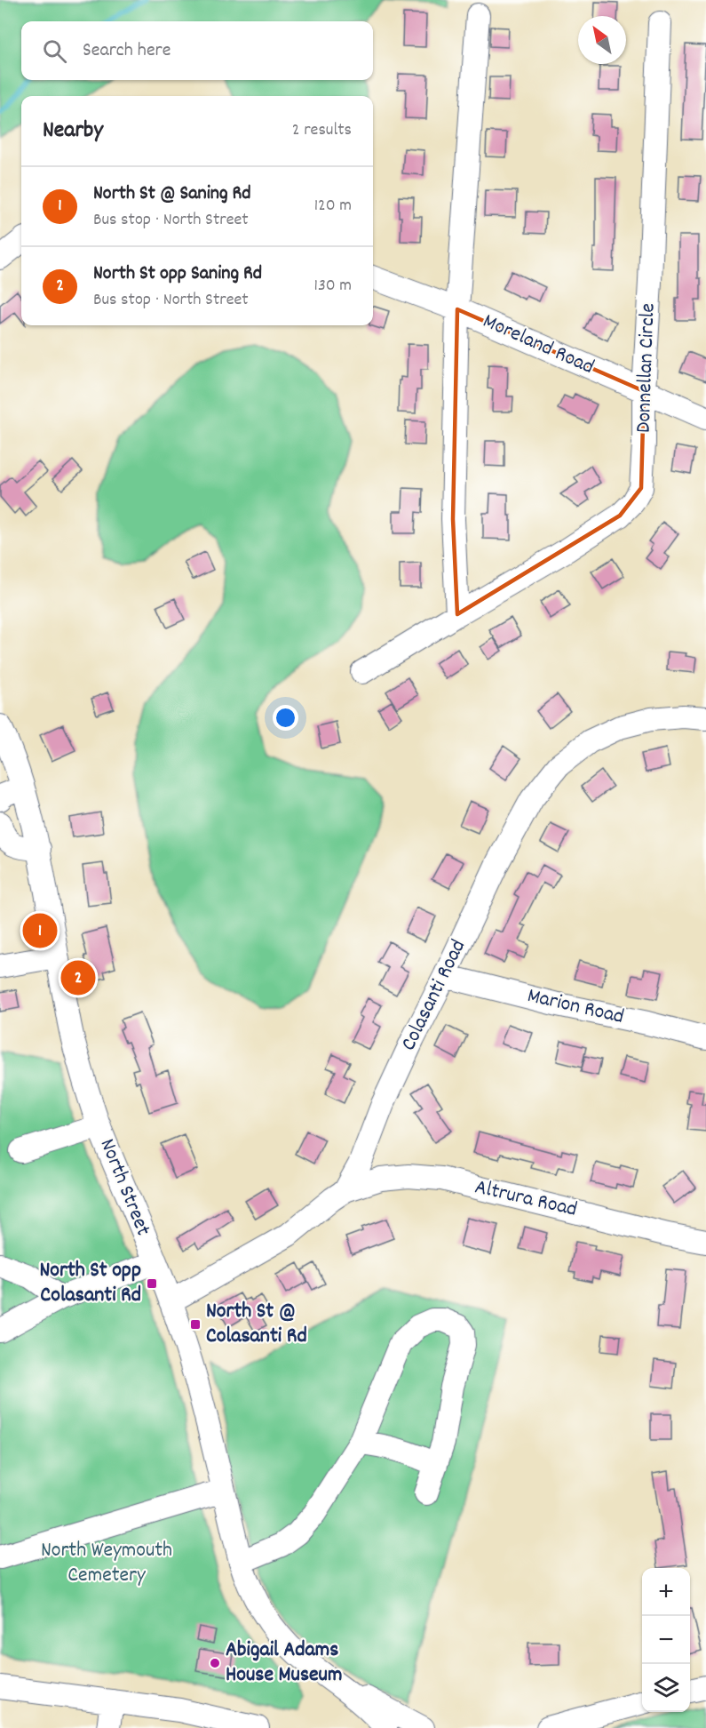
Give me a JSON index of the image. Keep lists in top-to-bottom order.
{
  "streets": {
    "street": [
      "Moreland Road",
      "Donnellan Circle",
      "Colasanti Road",
      "Marion Road",
      "North Street",
      "Altrura Road"
    ]
  },
  "crossings": [
    ["Moreland Road", "Donnellan Circle"],
    ["Colasanti Road", "Marion Road"],
    ["Colasanti Road", "North Street"],
    ["Colasanti Road", "Altrura Road"]
  ],
  "parks": ["North Weymouth Cemetery"],
  "places": {
    "transit": ["North St opp Colasanti Rd", "North St @ Colasanti Rd"],
    "other": ["Abigail Adams House Museum"]
  },
  "north": "top left",
  "page": {
    "search": "Search here",
    "heading": ["Nearby", "2 results"],
    "list": [
      {
        "mark": "1",
        "name": "North St @ Saning Rd",
        "note": "Bus stop · North Street",
        "value": "120 m"
      },
      {
        "mark": "2",
        "name": "North St opp Saning Rd",
        "note": "Bus stop · North Street",
        "value": "130 m"
      }
    ],
    "pins": ["1", "2"],
    "map_buttons": ["+", "−"]
  }
}
